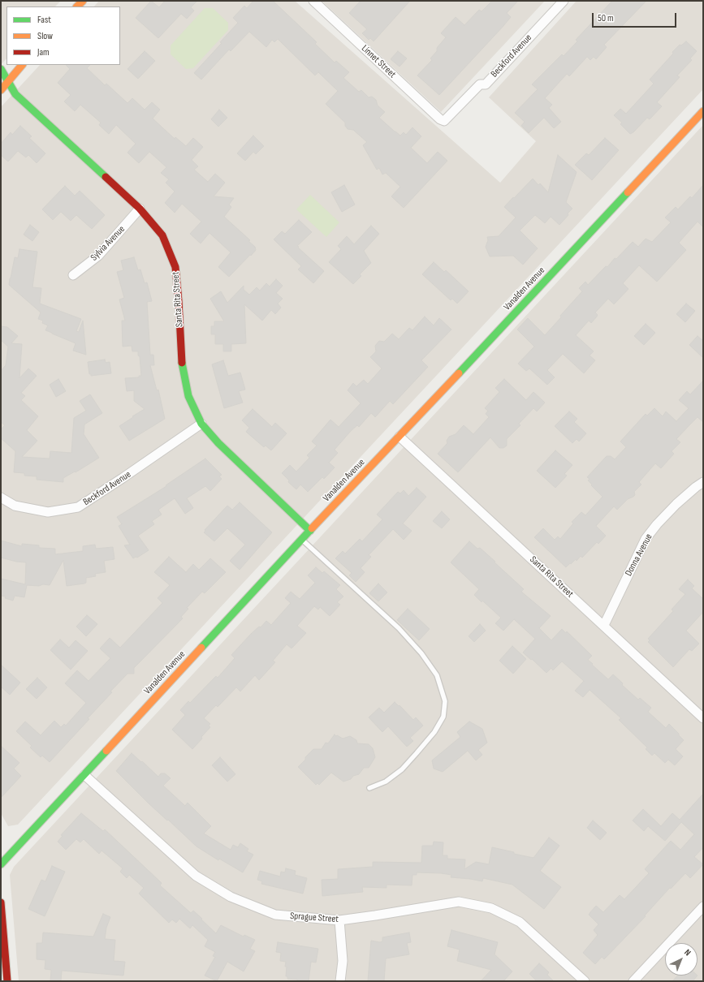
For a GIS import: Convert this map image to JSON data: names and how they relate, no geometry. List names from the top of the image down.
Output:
{
  "streets": {
    "main road": ["Vanalden Avenue", "Santa Rita Street"],
    "street": [
      "Beckford Avenue",
      "Linnet Street",
      "Sylvia Avenue",
      "Donna Avenue",
      "Sprague Street"
    ]
  },
  "crossings": [
    ["Beckford Avenue", "Linnet Street"],
    ["Beckford Avenue", "Santa Rita Street"],
    ["Sylvia Avenue", "Santa Rita Street"],
    ["Vanalden Avenue", "Santa Rita Street"],
    ["Vanalden Avenue", "Sprague Street"],
    ["Santa Rita Street", "Donna Avenue"]
  ],
  "legend": ["Fast", "Slow", "Jam"],
  "scale_bar": "50 m",
  "north": "top right"
}
